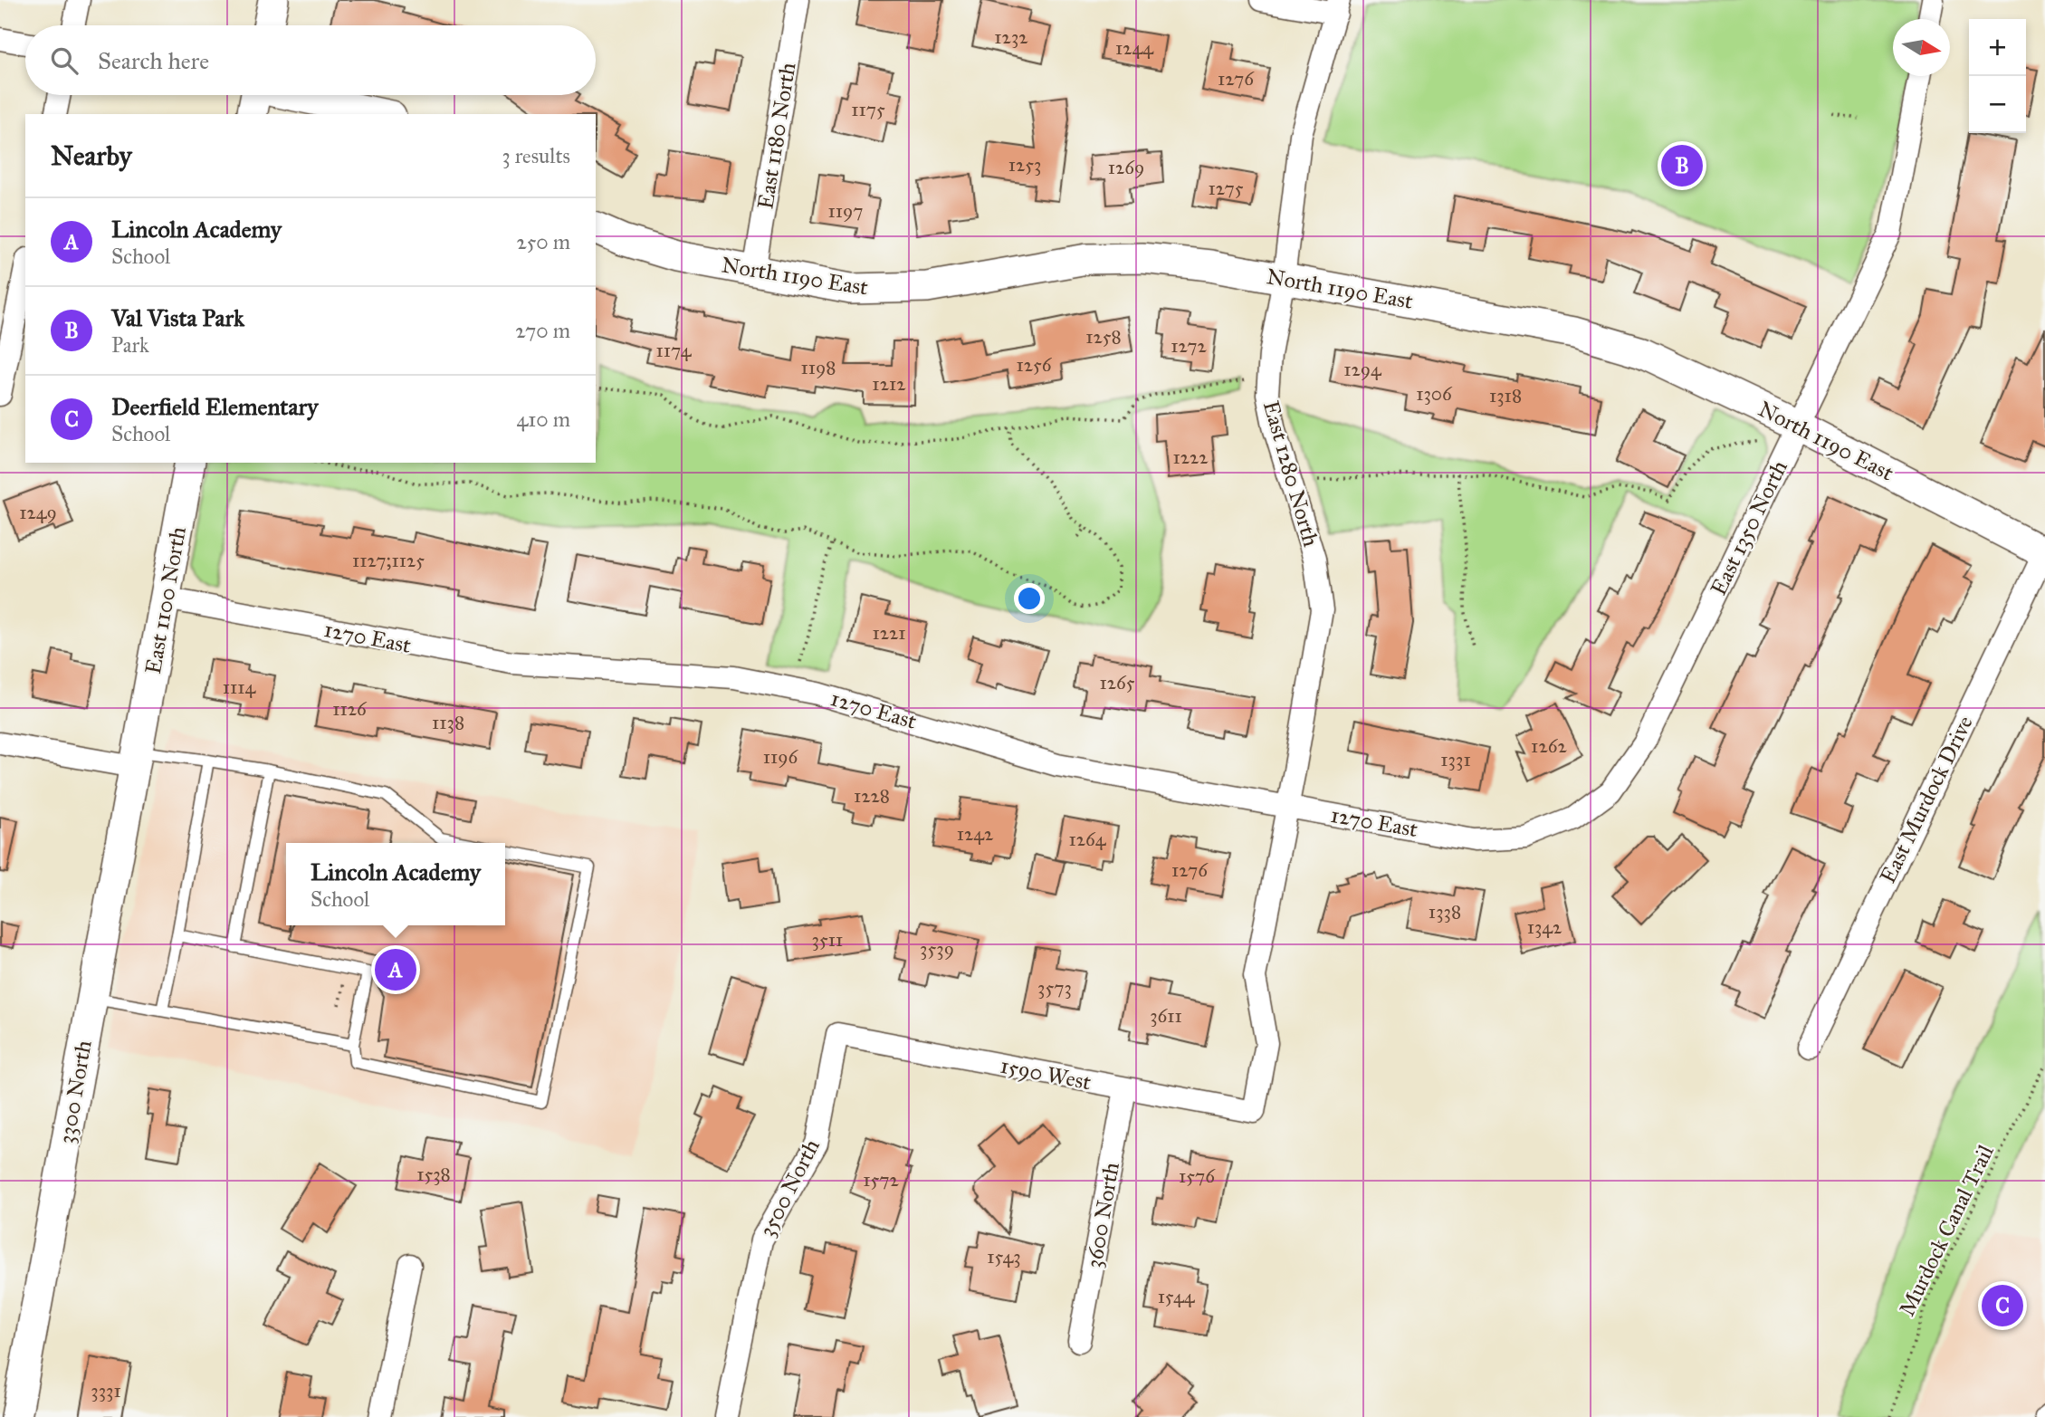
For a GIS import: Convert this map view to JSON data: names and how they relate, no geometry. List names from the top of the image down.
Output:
{
  "streets": {
    "street": [
      "East 1180 North",
      "North 1190 East",
      "East 1280 North",
      "East 1350 North",
      "East 1100 North",
      "1270 East",
      "East Murdock Drive",
      "1590 West",
      "3300 North",
      "3500 North",
      "3600 North"
    ],
    "path": ["Murdock Canal Trail"]
  },
  "crossings": [
    ["East 1180 North", "North 1190 East"],
    ["North 1190 East", "East 1280 North"],
    ["North 1190 East", "East 1350 North"],
    ["North 1190 East", "East Murdock Drive"],
    ["East 1280 North", "1270 East"],
    ["East 1280 North", "1590 West"],
    ["East 1350 North", "1270 East"],
    ["East 1100 North", "1270 East"],
    ["East 1100 North", "3300 North"],
    ["1590 West", "3500 North"],
    ["1590 West", "3600 North"]
  ],
  "house_numbers": [
    "1232",
    "1244",
    "1276",
    "1175",
    "1253",
    "1269",
    "1275",
    "1197",
    "1258",
    "1272",
    "1174",
    "1256",
    "1198",
    "1294",
    "1212",
    "1306",
    "1318",
    "1222",
    "1249",
    "1127;1125",
    "1221",
    "1265",
    "1114",
    "1126",
    "1138",
    "1262",
    "1196",
    "1331",
    "1228",
    "1242",
    "1264",
    "1276",
    "1338",
    "1342",
    "3511",
    "3539",
    "3573",
    "3611",
    "1538",
    "1576",
    "1572",
    "1543",
    "1544",
    "3331"
  ],
  "north": "right",
  "page": {
    "map_buttons": ["+", "−"],
    "search": "Search here",
    "heading": ["Nearby", "3 results"],
    "pins": ["B", "A", "C"],
    "list": [
      {
        "mark": "A",
        "name": "Lincoln Academy",
        "note": "School",
        "value": "250 m"
      },
      {
        "mark": "B",
        "name": "Val Vista Park",
        "note": "Park",
        "value": "270 m"
      },
      {
        "mark": "C",
        "name": "Deerfield Elementary",
        "note": "School",
        "value": "410 m"
      }
    ],
    "popup": ["Lincoln Academy", "School"]
  }
}
